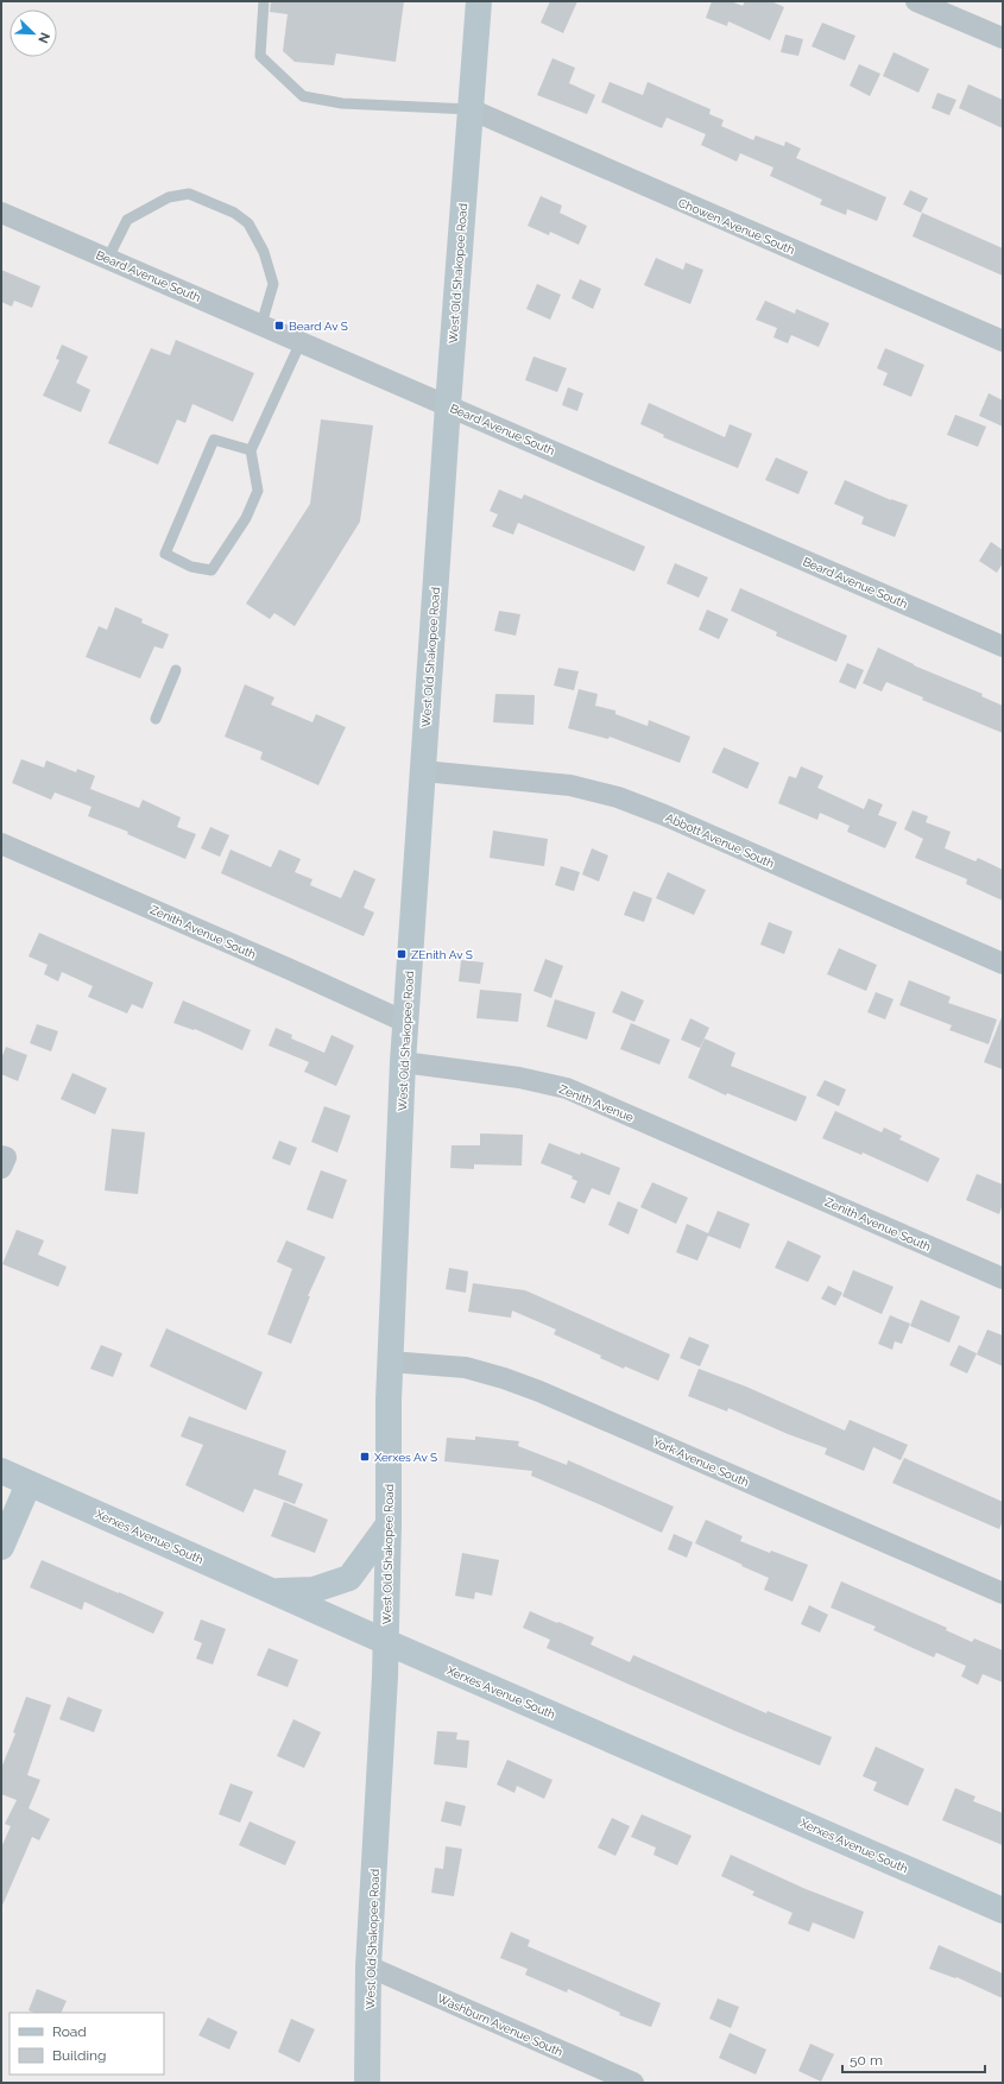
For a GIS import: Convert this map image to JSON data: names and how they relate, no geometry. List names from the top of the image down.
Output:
{
  "streets": {
    "main road": ["West Old Shakopee Road", "Xerxes Avenue South"],
    "street": [
      "Chowen Avenue South",
      "Beard Avenue South",
      "Abbott Avenue South",
      "Zenith Avenue South",
      "Zenith Avenue",
      "York Avenue South",
      "Washburn Avenue South"
    ]
  },
  "crossings": [
    ["Chowen Avenue South", "West Old Shakopee Road"],
    ["West Old Shakopee Road", "Beard Avenue South"],
    ["West Old Shakopee Road", "Abbott Avenue South"],
    ["West Old Shakopee Road", "Zenith Avenue South"],
    ["West Old Shakopee Road", "Zenith Avenue"],
    ["West Old Shakopee Road", "York Avenue South"],
    ["West Old Shakopee Road", "Xerxes Avenue South"],
    ["West Old Shakopee Road", "Washburn Avenue South"],
    ["Zenith Avenue South", "Zenith Avenue"]
  ],
  "places": {
    "transit": ["Beard Av S", "ZEnith Av S", "Xerxes Av S"]
  },
  "legend": ["Road", "Building"],
  "scale_bar": "50 m",
  "north": "bottom right"
}
